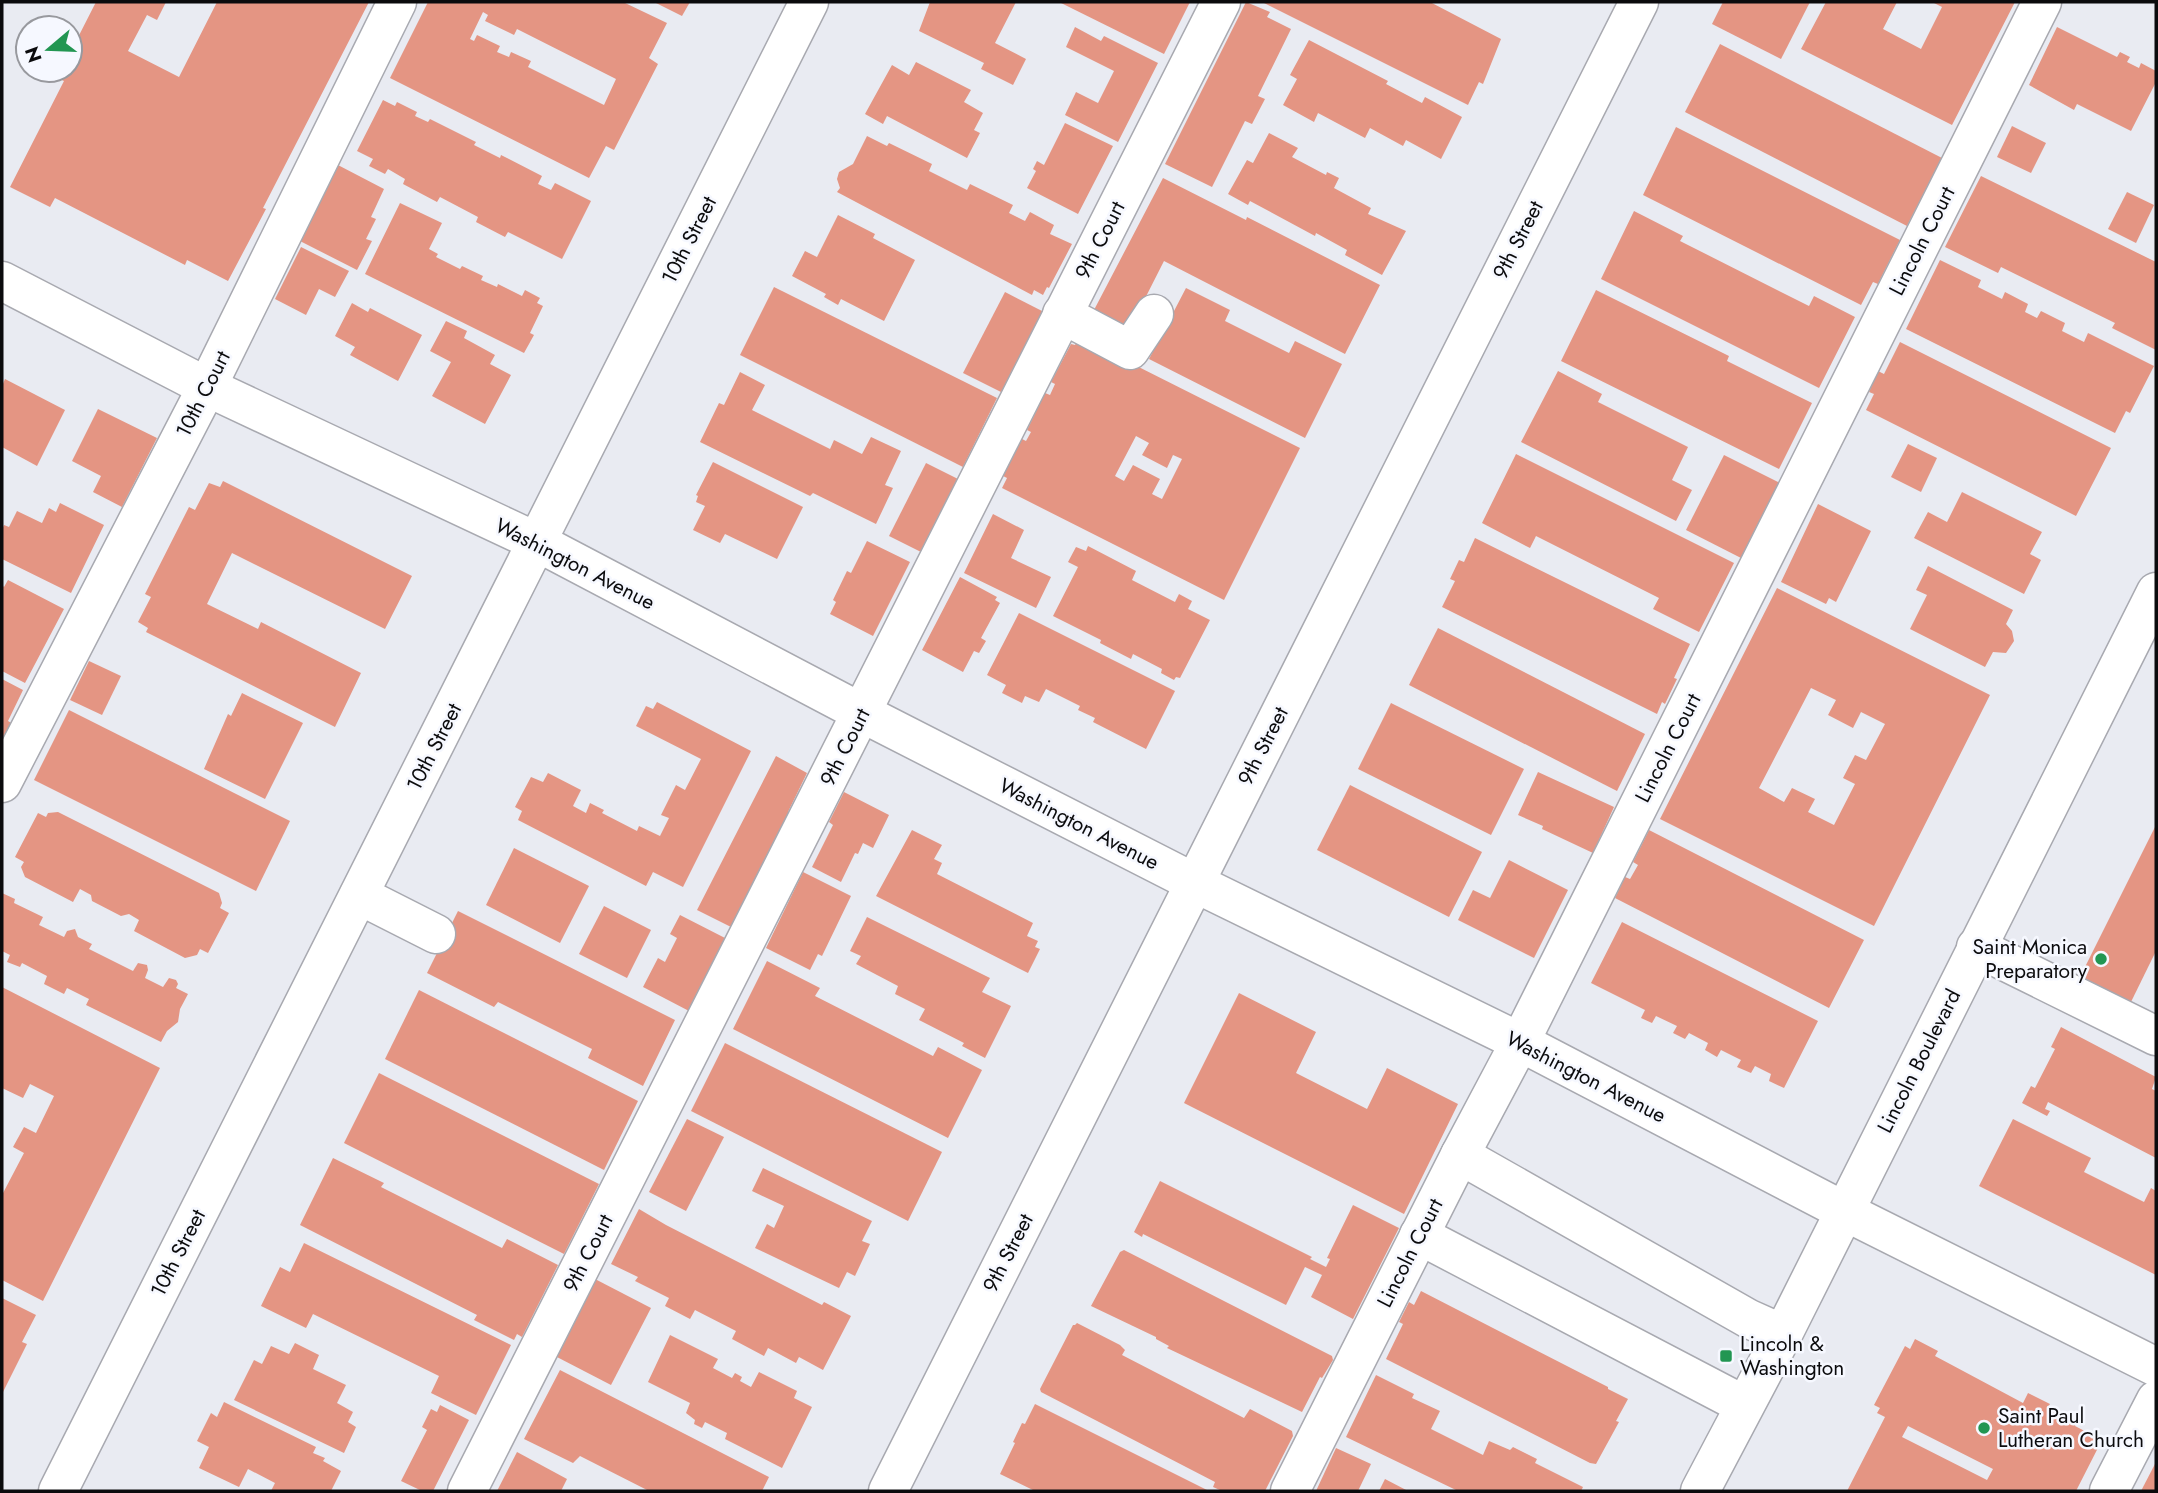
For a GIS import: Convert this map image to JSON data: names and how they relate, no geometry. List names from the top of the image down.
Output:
{
  "streets": {
    "street": [
      "10th Street",
      "9th Court",
      "9th Street",
      "Lincoln Court",
      "10th Court",
      "Washington Avenue",
      "Lincoln Boulevard"
    ]
  },
  "crossings": [
    ["10th Street", "Washington Avenue"],
    ["9th Court", "Washington Avenue"],
    ["9th Street", "Washington Avenue"],
    ["Lincoln Court", "Washington Avenue"],
    ["10th Court", "Washington Avenue"],
    ["Washington Avenue", "Lincoln Boulevard"]
  ],
  "places": {
    "other": ["Saint Monica Preparatory", "Saint Paul Lutheran Church"],
    "transit": ["Lincoln & Washington"]
  },
  "north": "left"
}
